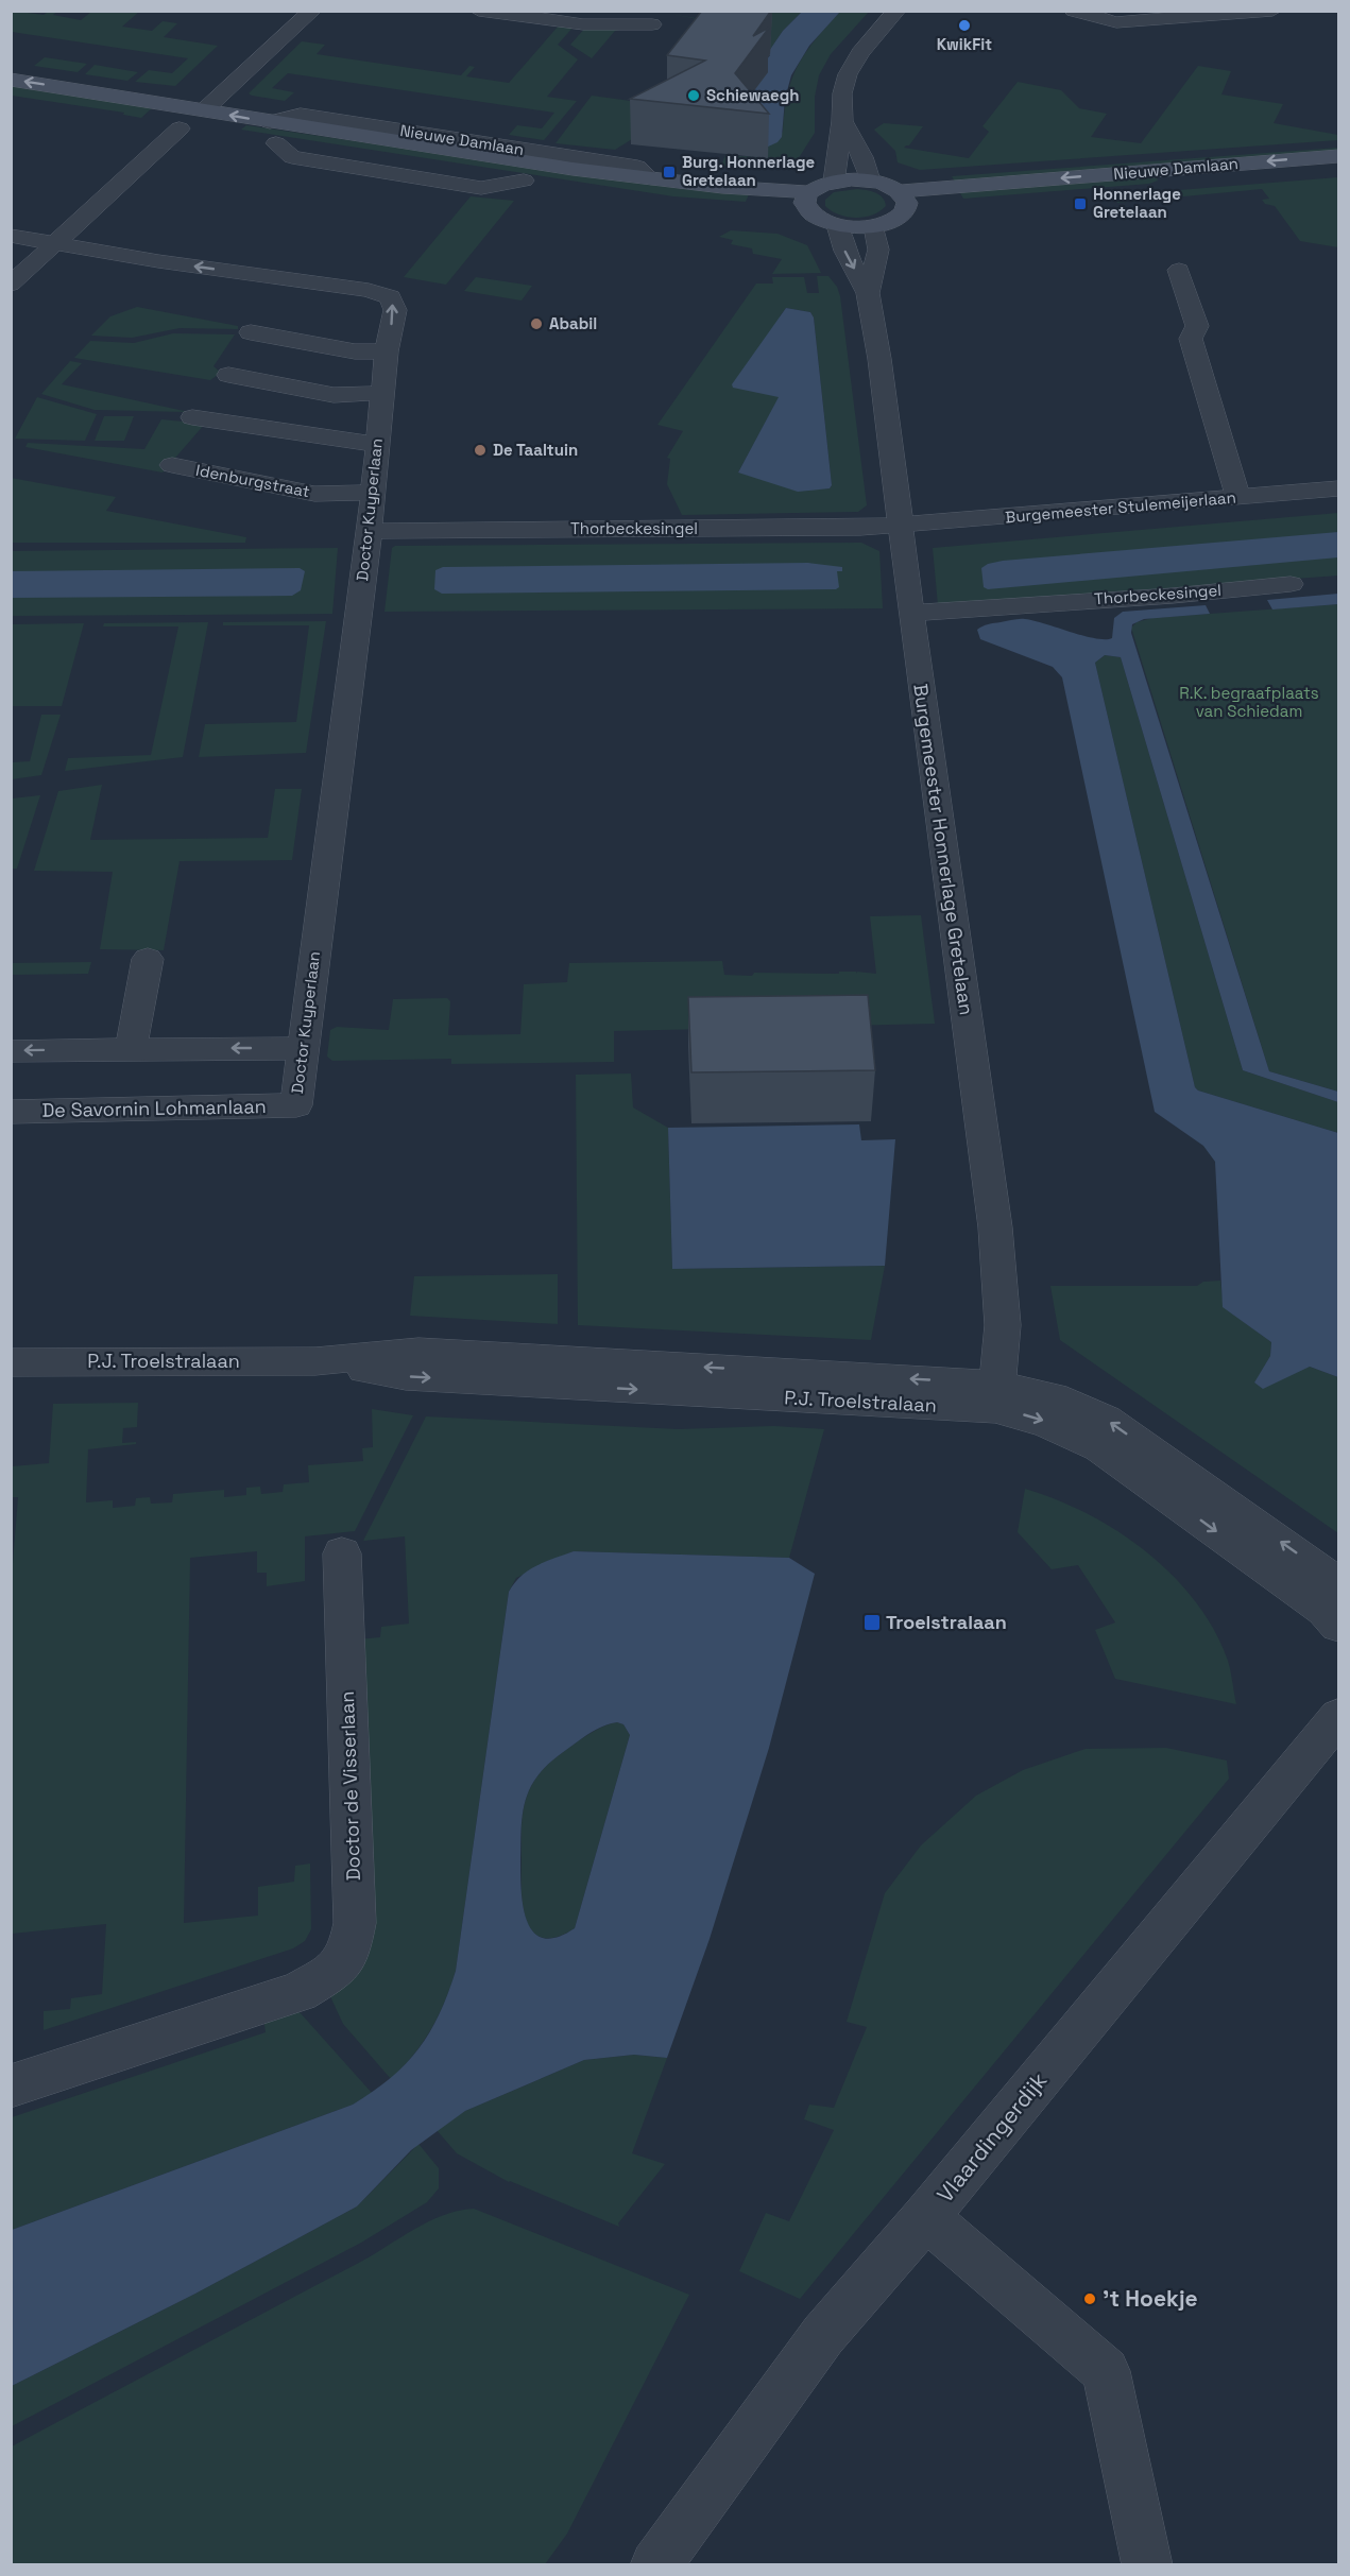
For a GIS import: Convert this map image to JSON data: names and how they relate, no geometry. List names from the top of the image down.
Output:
{
  "streets": {
    "street": [
      "Nieuwe Damlaan",
      "Idenburgstraat",
      "Burgemeester Stulemeijerlaan",
      "Doctor Kuyperlaan",
      "Thorbeckesingel",
      "Burgemeester Honnerlage Gretelaan",
      "De Savornin Lohmanlaan",
      "P.J. Troelstralaan",
      "Doctor de Visserlaan",
      "Vlaardingerdijk"
    ]
  },
  "crossings": [
    ["Idenburgstraat", "Doctor Kuyperlaan"],
    ["Burgemeester Stulemeijerlaan", "Thorbeckesingel"],
    ["Burgemeester Stulemeijerlaan", "Burgemeester Honnerlage Gretelaan"],
    ["Doctor Kuyperlaan", "Thorbeckesingel"],
    ["Doctor Kuyperlaan", "De Savornin Lohmanlaan"],
    ["Thorbeckesingel", "Burgemeester Honnerlage Gretelaan"],
    ["Burgemeester Honnerlage Gretelaan", "P.J. Troelstralaan"]
  ],
  "parks": ["R.K. begraafplaats van Schiedam"],
  "places": {
    "other": [
      "KwikFit",
      "Schiewaegh",
      "Ababil",
      "De Taaltuin",
      "'t Hoekje"
    ],
    "transit": ["Burg. Honnerlage Gretelaan", "Honnerlage Gretelaan", "Troelstralaan"]
  }
}
